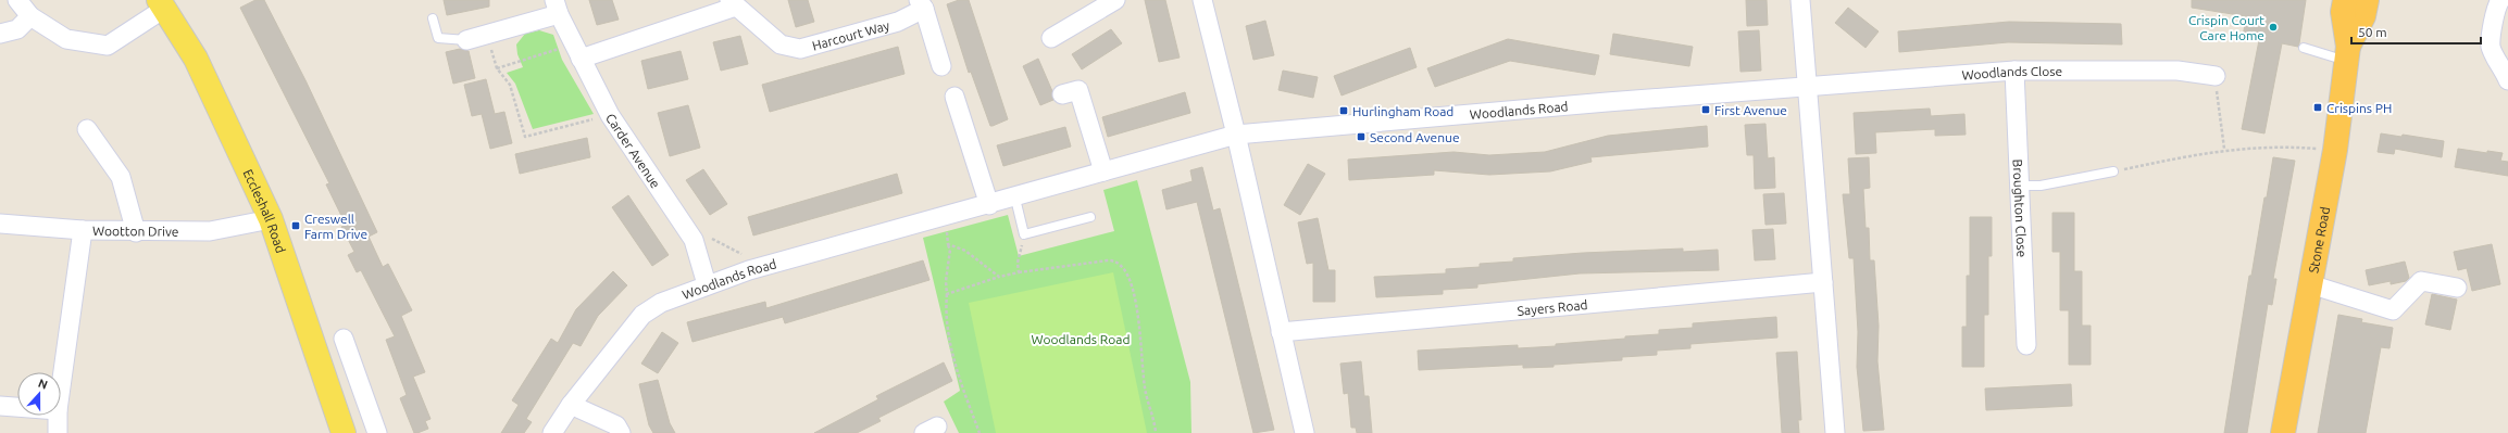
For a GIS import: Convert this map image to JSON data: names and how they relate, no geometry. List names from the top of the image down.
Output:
{
  "streets": {
    "highway": ["Stone Road"],
    "main road": ["Eccleshall Road"],
    "street": [
      "Harcourt Way",
      "Woodlands Close",
      "Woodlands Road",
      "Carder Avenue",
      "Broughton Close",
      "Wootton Drive",
      "Sayers Road"
    ]
  },
  "crossings": [
    ["Harcourt Way", "Carder Avenue"],
    ["Woodlands Close", "Woodlands Road"],
    ["Woodlands Close", "Broughton Close"],
    ["Woodlands Road", "Carder Avenue"],
    ["Eccleshall Road", "Wootton Drive"]
  ],
  "parks": ["Woodlands Road"],
  "places": {
    "other": ["Crispin Court Care Home"],
    "transit": [
      "Crispins PH",
      "First Avenue",
      "Hurlingham Road",
      "Second Avenue",
      "Creswell Farm Drive"
    ]
  },
  "scale_bar": "50 m",
  "north": "top"
}
